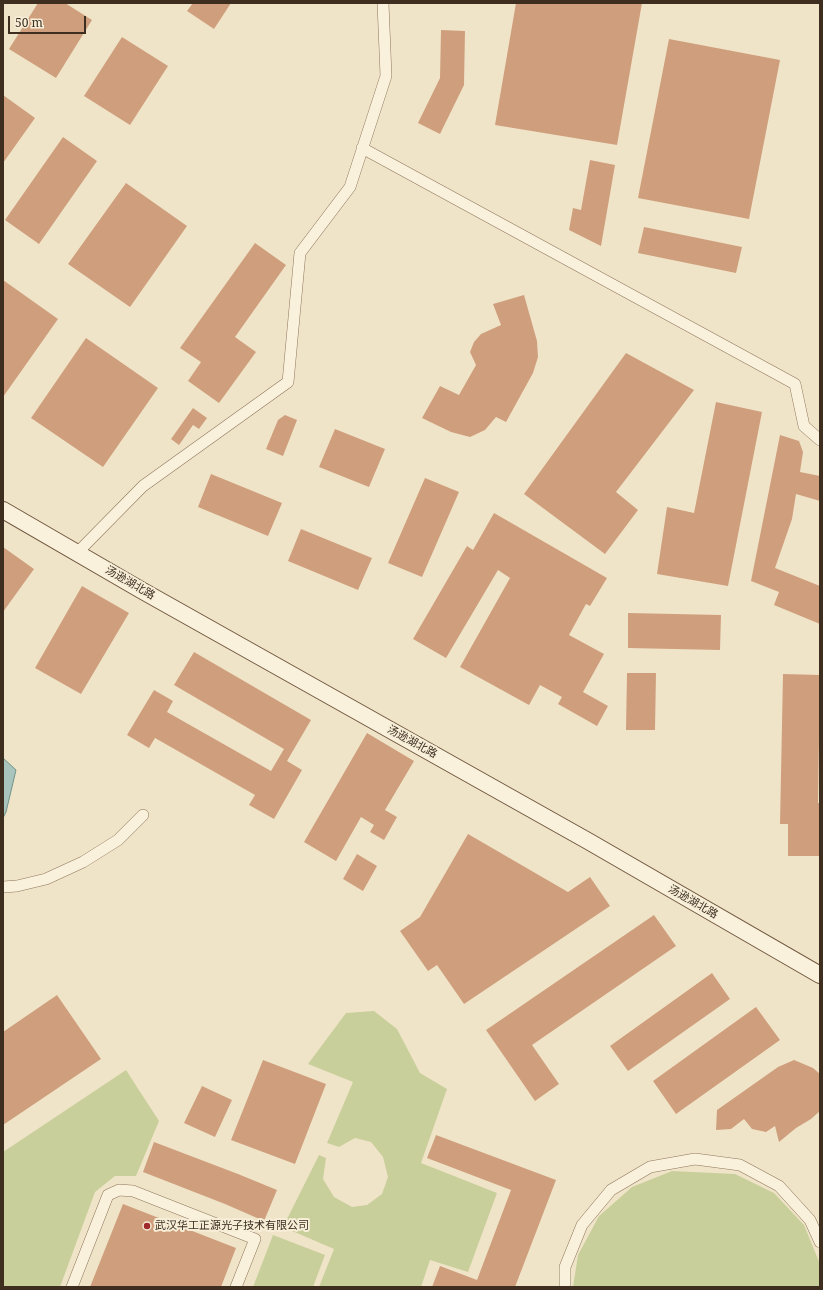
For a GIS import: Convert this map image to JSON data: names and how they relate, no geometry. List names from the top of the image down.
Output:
{
  "streets": {
    "main road": ["汤逊湖北路"]
  },
  "places": ["武汉华工正源光子技术有限公司"],
  "scale_bar": "50 m"
}
